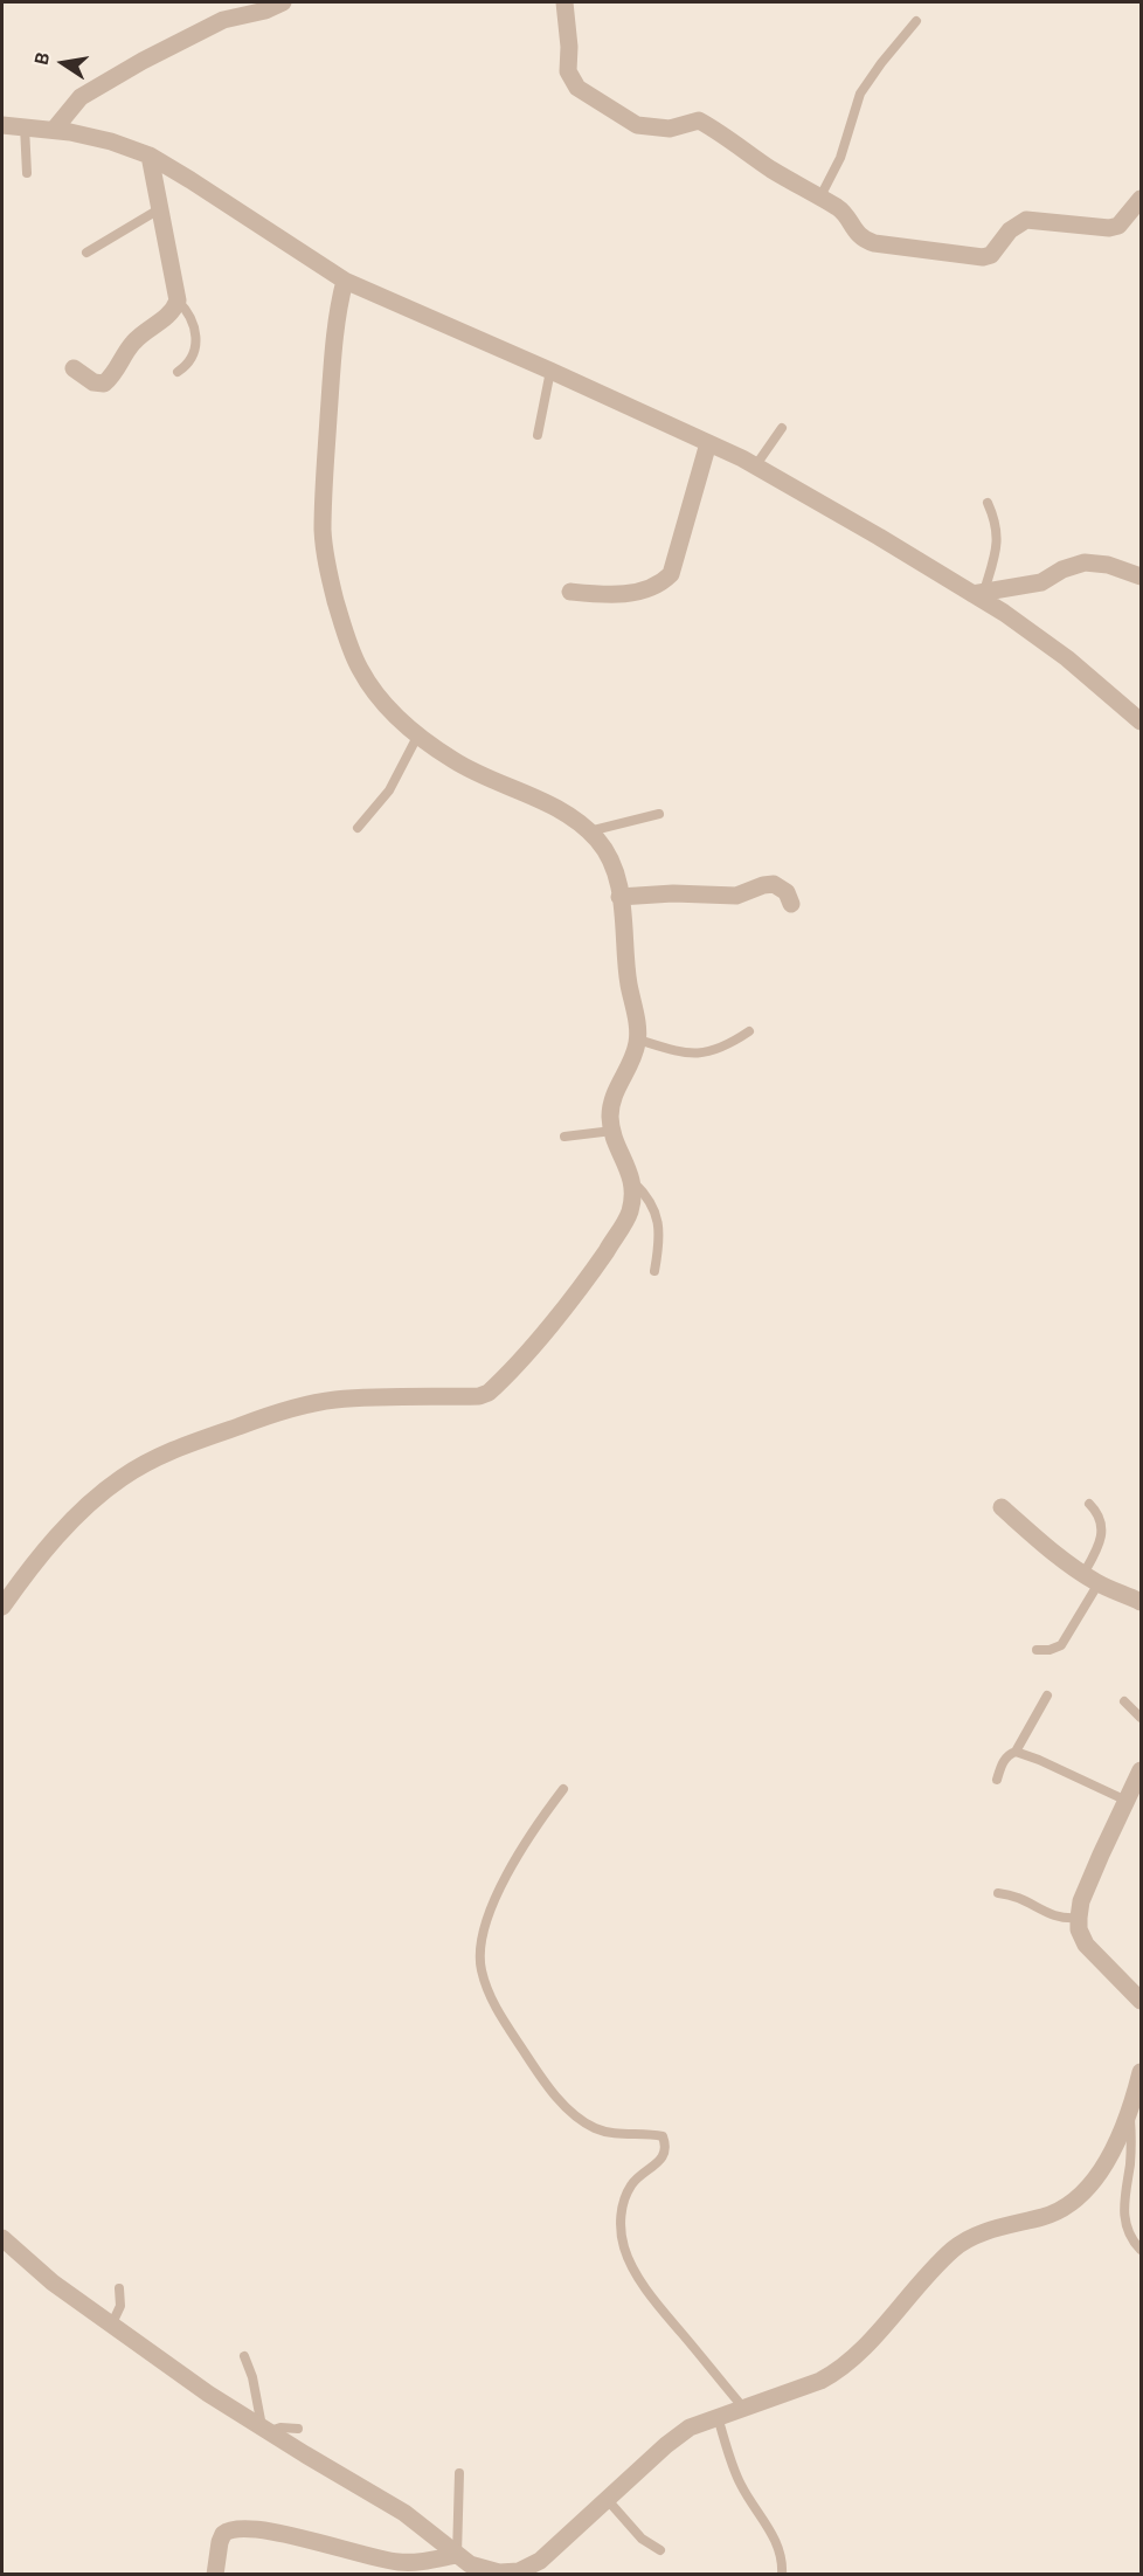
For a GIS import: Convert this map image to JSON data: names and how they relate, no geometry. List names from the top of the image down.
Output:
{
  "north": "left"
}
